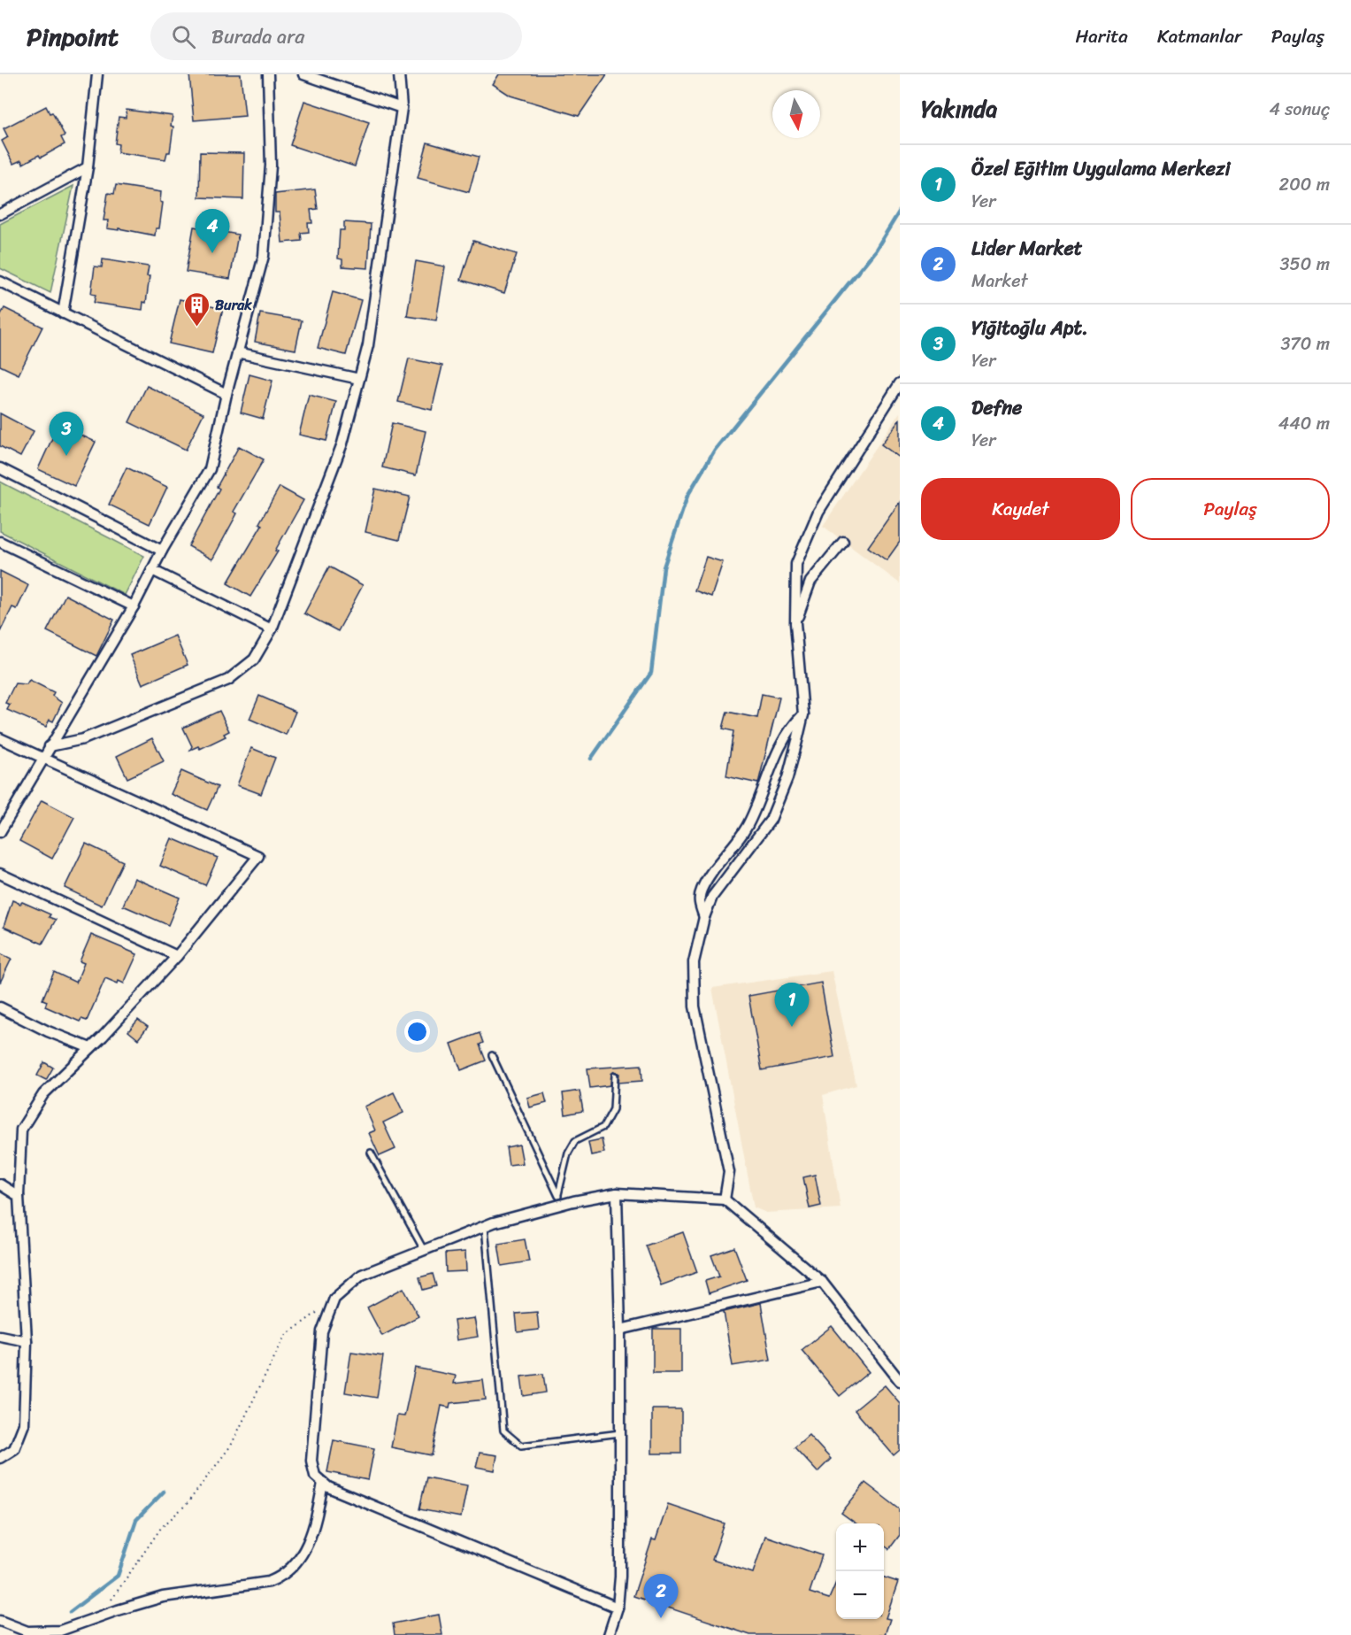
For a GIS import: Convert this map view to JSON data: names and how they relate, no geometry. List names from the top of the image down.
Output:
{
  "places": {
    "building": ["Burak"]
  },
  "north": "bottom",
  "page": {
    "header": "Pinpoint",
    "search": "Burada ara",
    "nav": ["Harita", "Katmanlar", "Paylaş"],
    "heading": ["Yakında", "4 sonuç"],
    "list": [
      {
        "mark": "1",
        "name": "Özel Eğitim Uygulama Merkezi",
        "note": "Yer",
        "value": "200 m"
      },
      {
        "mark": "2",
        "name": "Lider Market",
        "note": "Market",
        "value": "350 m"
      },
      {
        "mark": "3",
        "name": "Yiğitoğlu Apt.",
        "note": "Yer",
        "value": "370 m"
      },
      {
        "mark": "4",
        "name": "Defne",
        "note": "Yer",
        "value": "440 m"
      }
    ],
    "pins": [
      "4",
      "3",
      "1",
      "2"
    ],
    "buttons": ["Kaydet", "Paylaş"],
    "map_buttons": ["+", "−"]
  }
}
